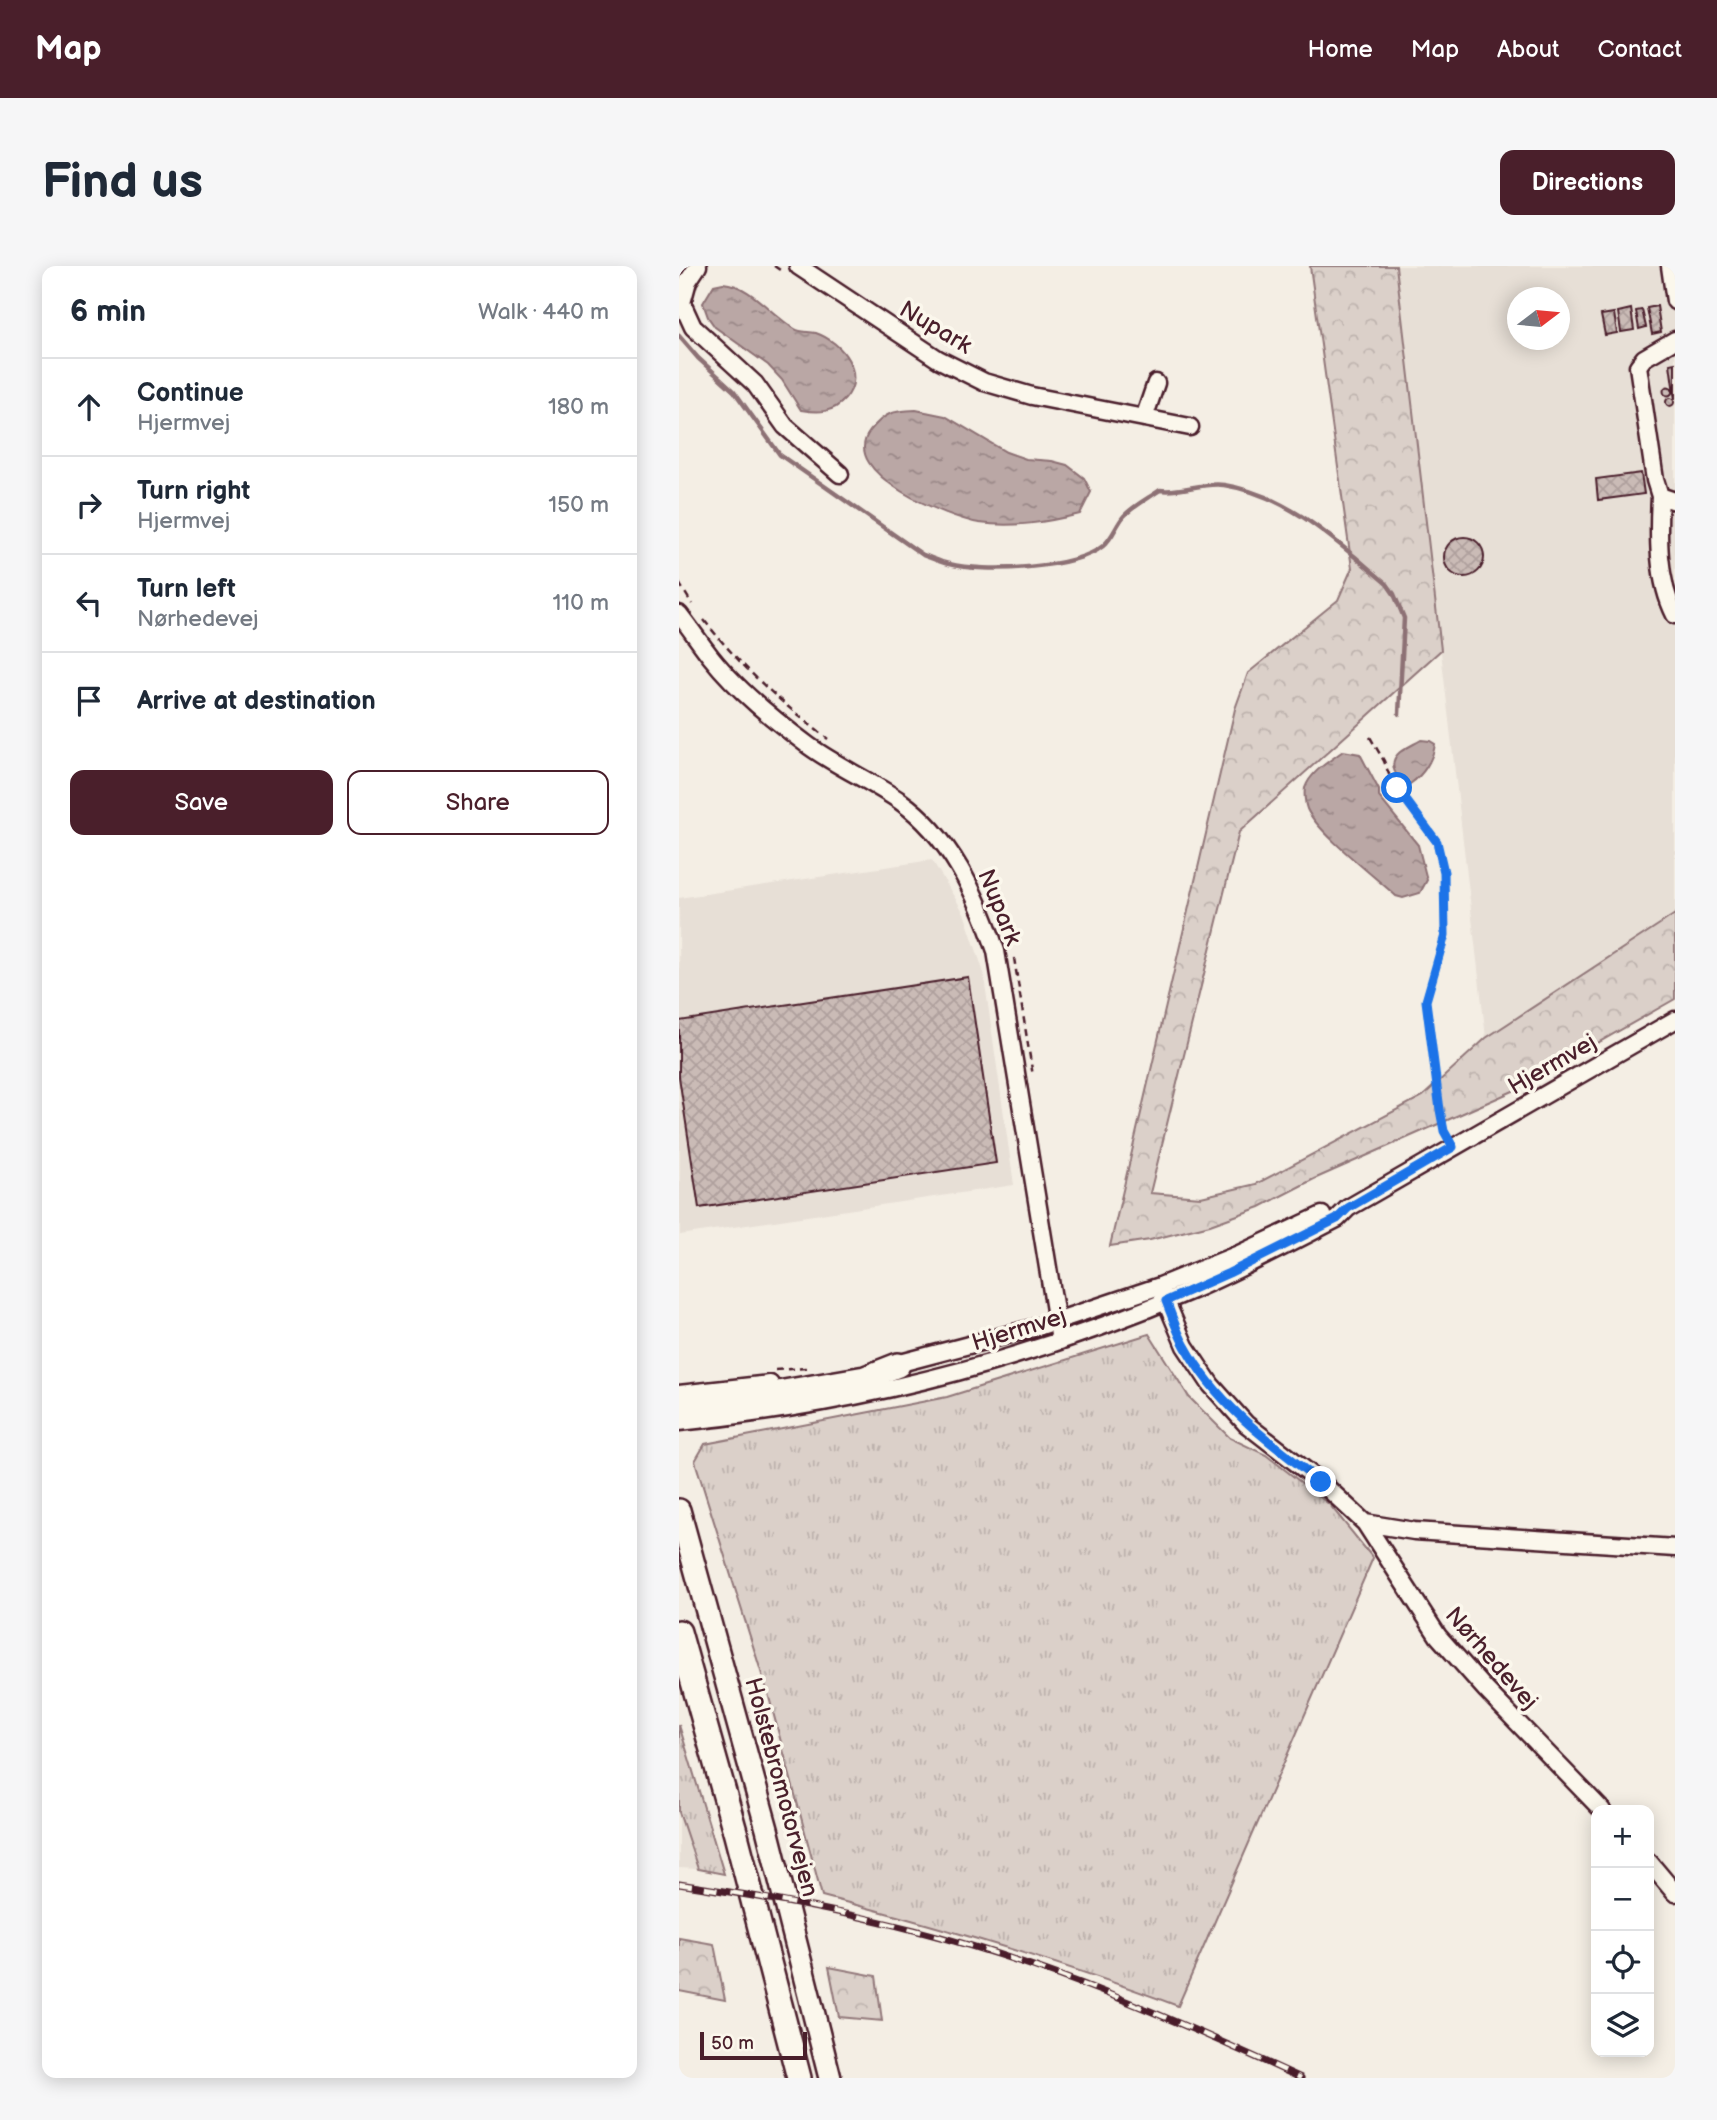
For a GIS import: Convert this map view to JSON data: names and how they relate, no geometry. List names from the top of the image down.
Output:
{
  "streets": {
    "main road": ["Holstebromotorvejen"],
    "street": ["Nupark", "Hjermvej", "Nørhedevej"]
  },
  "crossings": [
    ["Nupark", "Hjermvej"],
    ["Hjermvej", "Nørhedevej"]
  ],
  "scale_bar": "50 m",
  "north": "right",
  "page": {
    "header": "Map",
    "nav": [
      "Home",
      "Map",
      "About",
      "Contact"
    ],
    "buttons": [
      "Directions",
      ["Save", "Share"]
    ],
    "title": "Find us",
    "heading": ["6 min", "Walk · 440 m"],
    "list": [
      ["Continue", "Hjermvej", "180 m"],
      ["Turn right", "Hjermvej", "150 m"],
      ["Turn left", "Nørhedevej", "110 m"],
      "Arrive at destination"
    ],
    "map_buttons": ["+", "−"],
    "scale": "50 m"
  }
}
